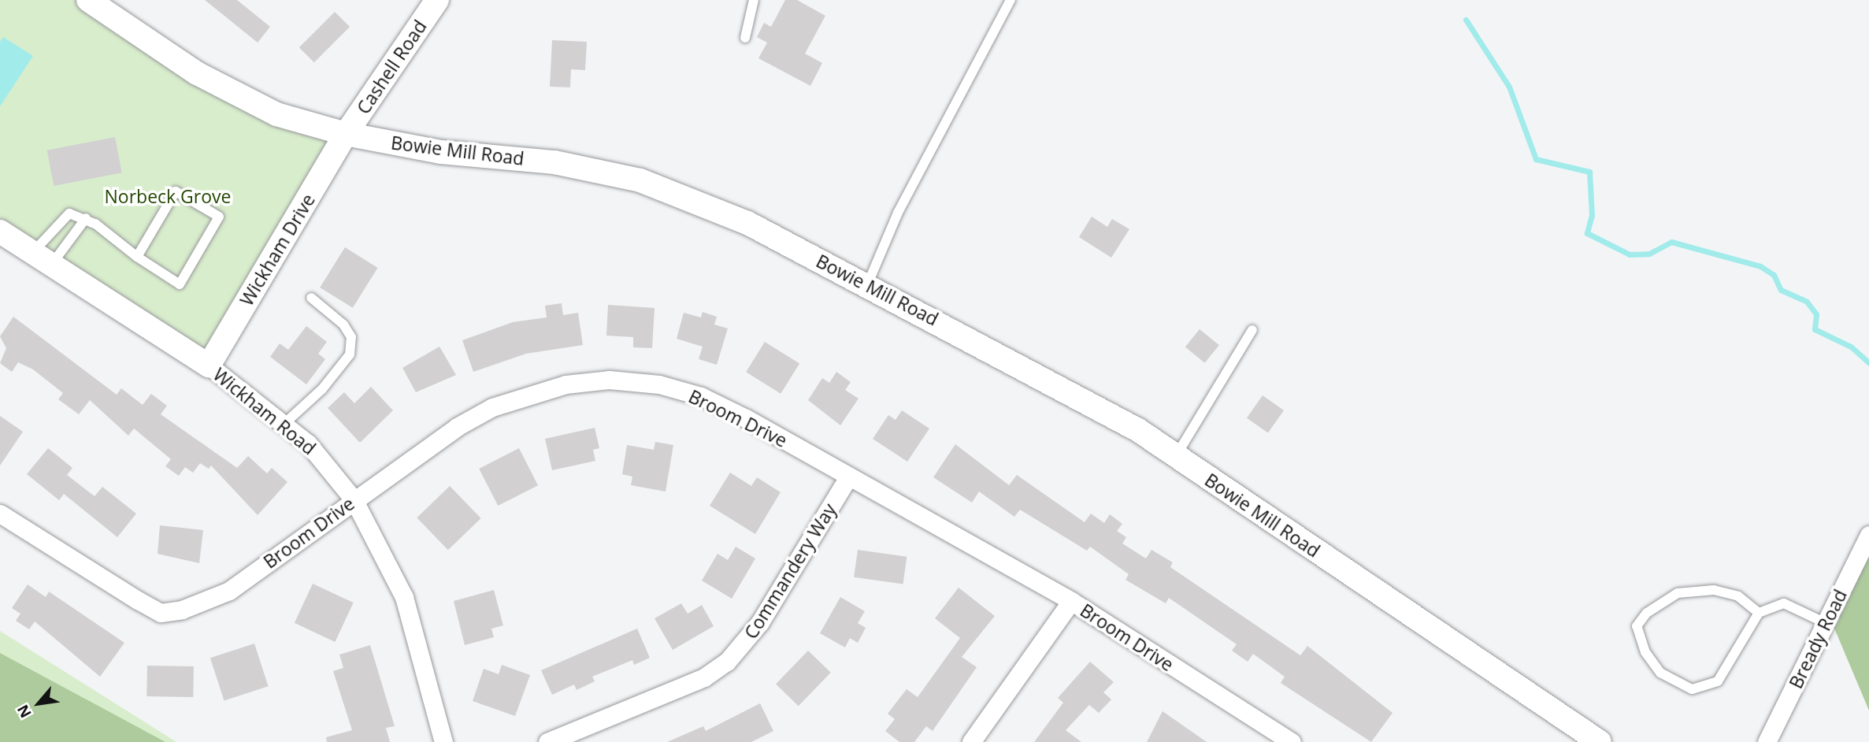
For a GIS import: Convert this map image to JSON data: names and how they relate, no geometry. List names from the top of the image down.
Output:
{
  "streets": {
    "street": [
      "Cashell Road",
      "Bowie Mill Road",
      "Wickham Drive",
      "Wickham Road",
      "Broom Drive",
      "Commandery Way",
      "Bready Road"
    ]
  },
  "crossings": [
    ["Cashell Road", "Bowie Mill Road"],
    ["Cashell Road", "Wickham Drive"],
    ["Bowie Mill Road", "Wickham Drive"],
    ["Wickham Drive", "Wickham Road"],
    ["Wickham Road", "Broom Drive"],
    ["Broom Drive", "Commandery Way"]
  ],
  "parks": ["Norbeck Grove"],
  "north": "bottom left"
}
